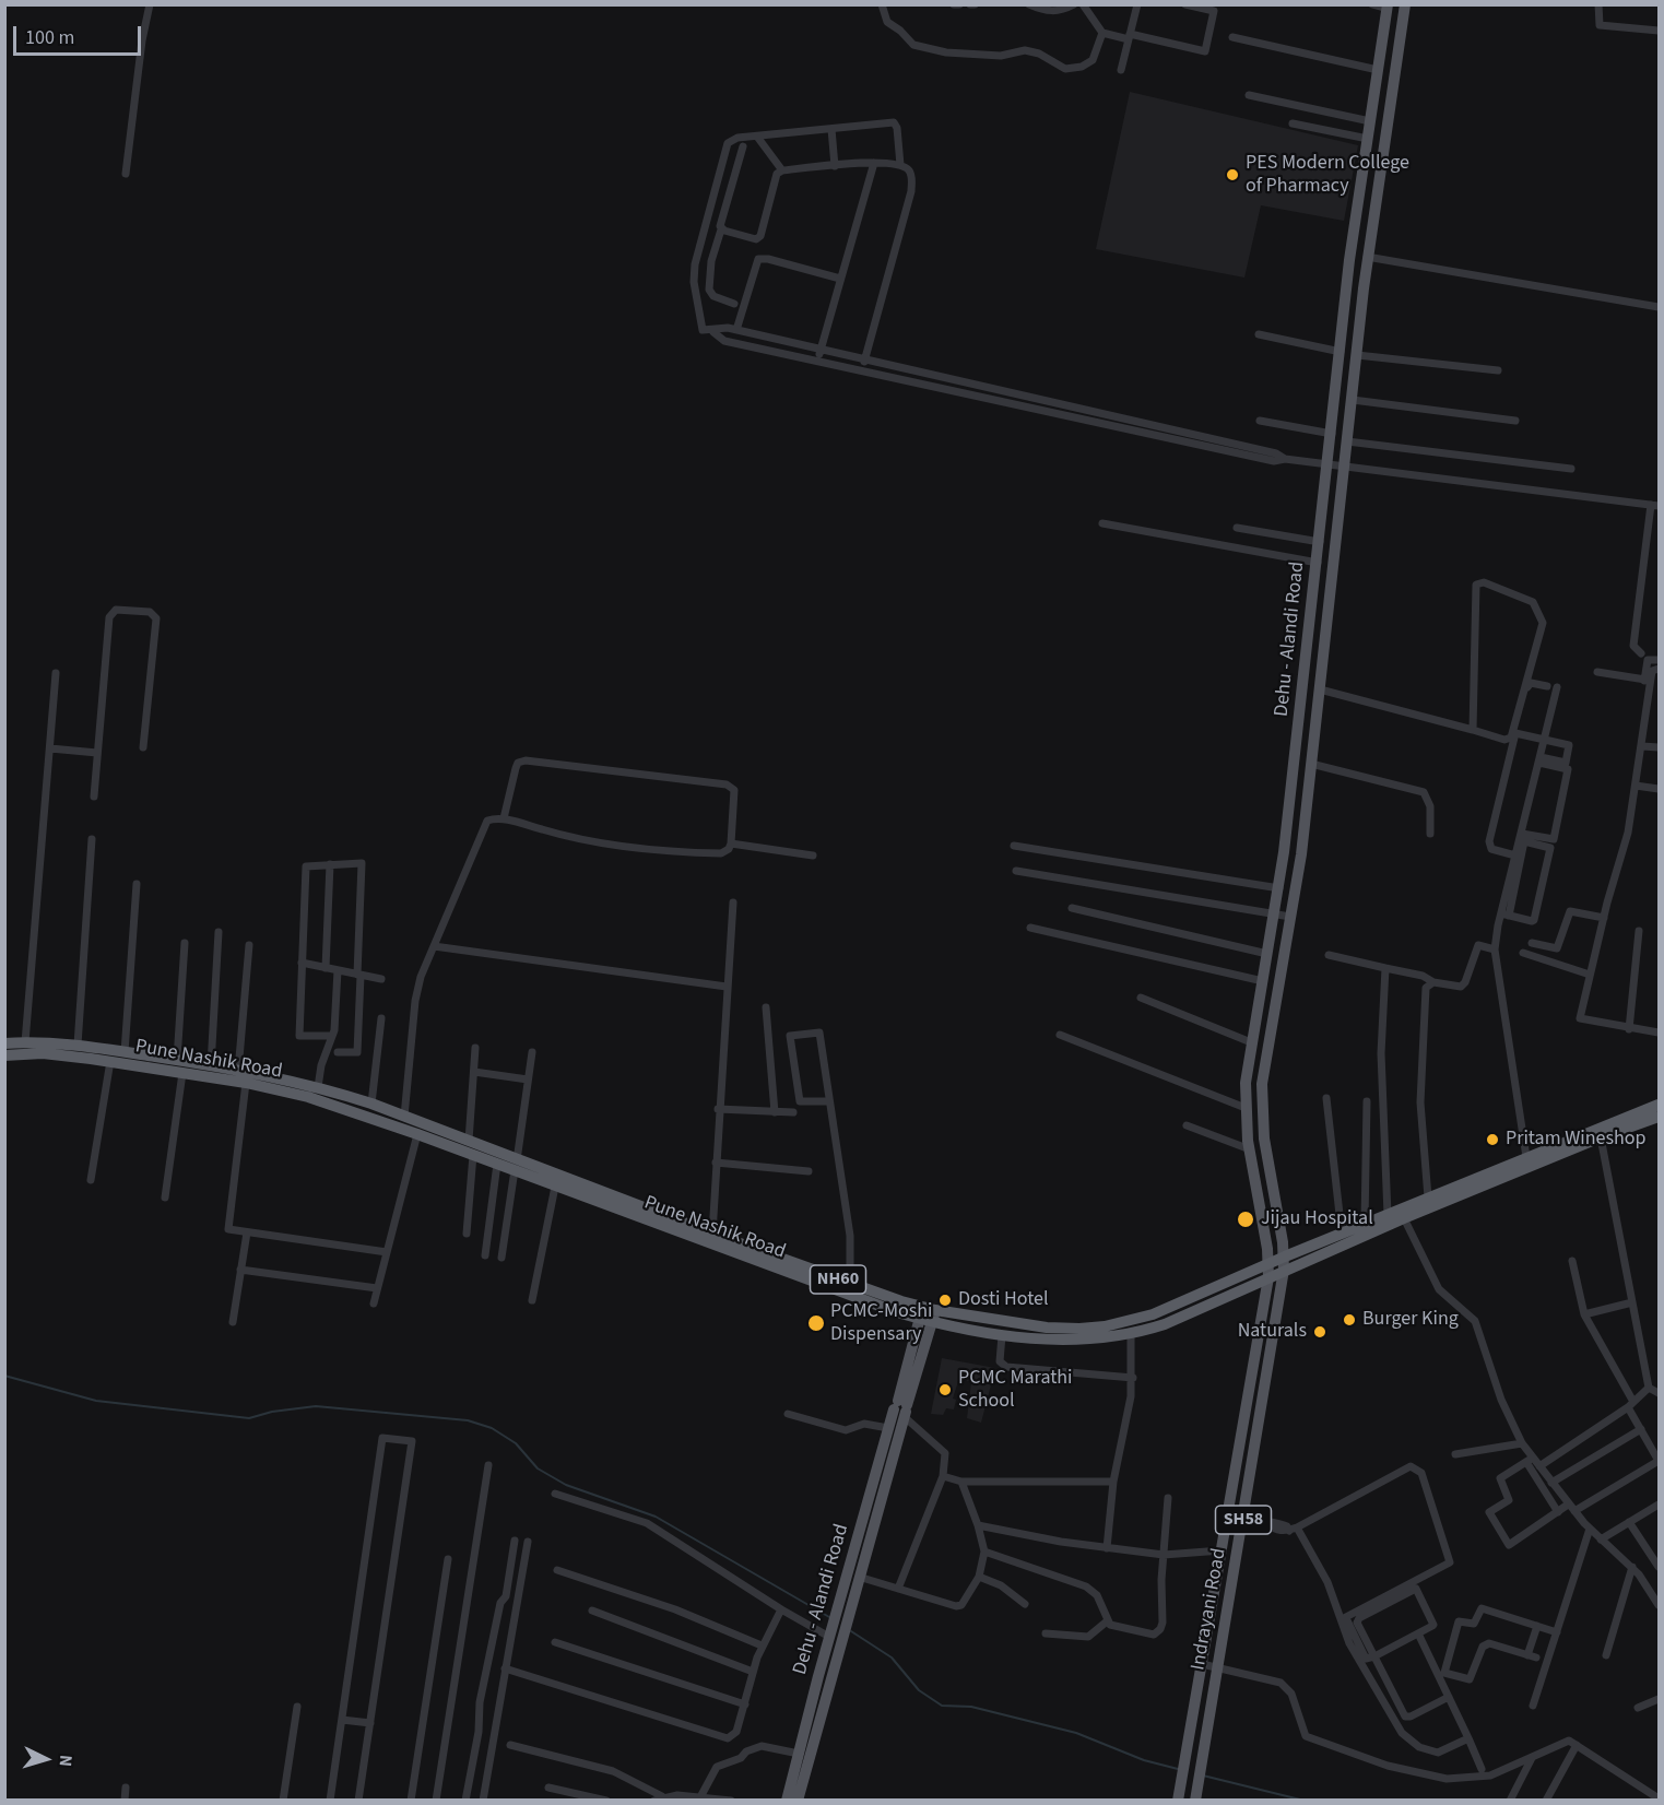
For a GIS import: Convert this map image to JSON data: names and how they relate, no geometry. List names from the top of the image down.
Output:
{
  "streets": {
    "highway": ["Pune Nashik Road", "NH60"],
    "main road": ["Dehu - Alandi Road", "SH58", "Indrayani Road"]
  },
  "crossings": [
    ["Dehu - Alandi Road", "Pune Nashik Road"],
    ["Dehu - Alandi Road", "Indrayani Road"],
    ["Pune Nashik Road", "Indrayani Road"]
  ],
  "places": [
    "PES Modern College of Pharmacy",
    "Pritam Wineshop",
    "Jijau Hospital",
    "Dosti Hotel",
    "Burger King",
    "PCMC-Moshi Dispensary",
    "Naturals",
    "PCMC Marathi School"
  ],
  "scale_bar": "100 m",
  "north": "right"
}
